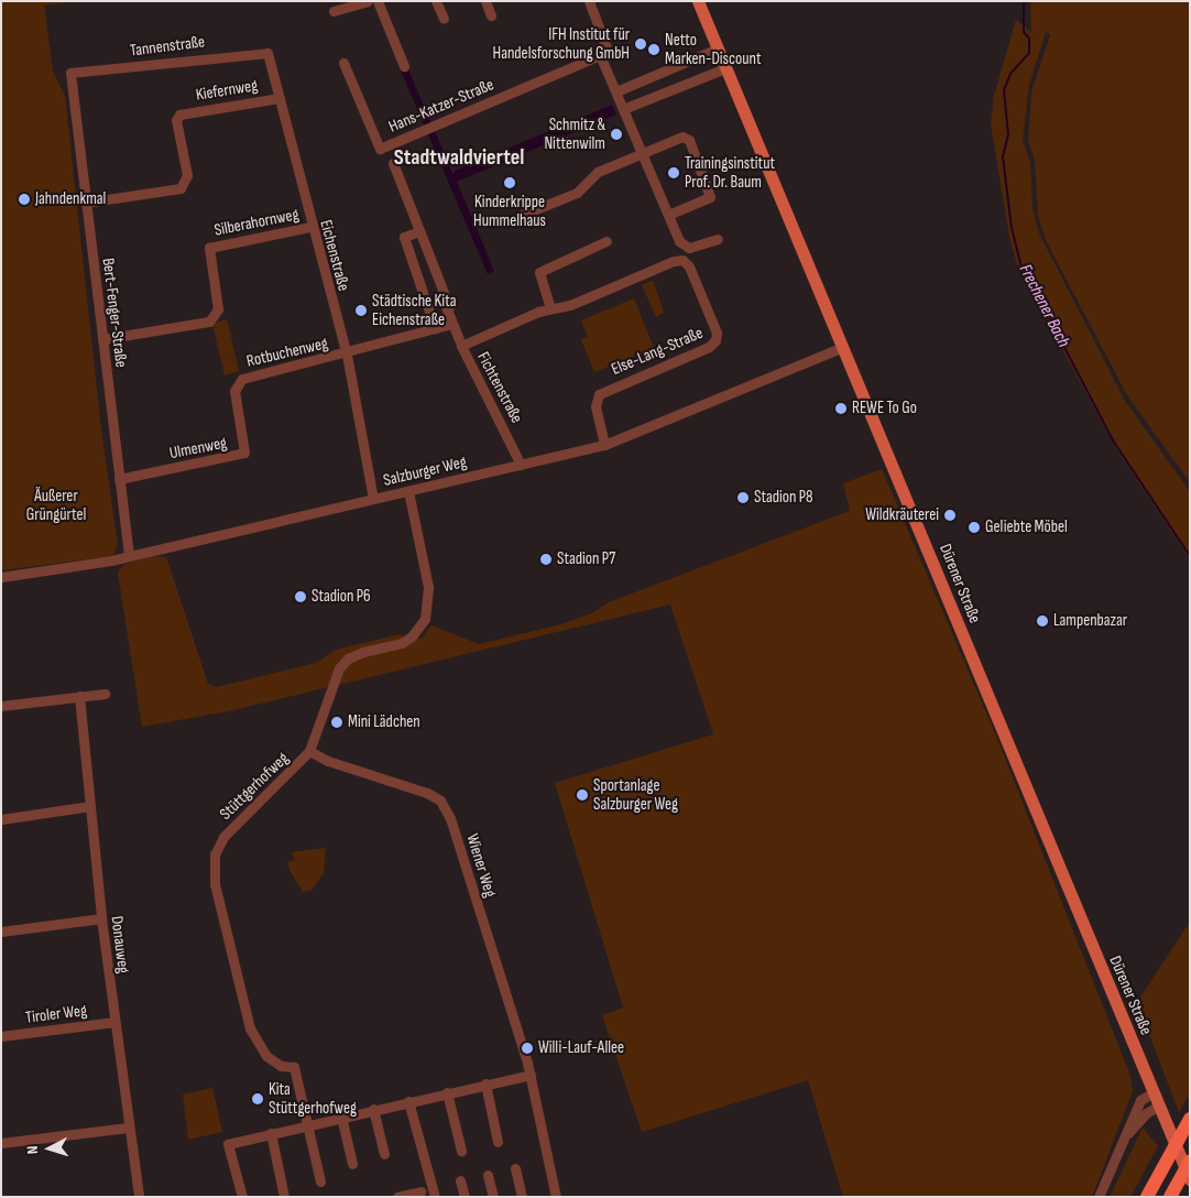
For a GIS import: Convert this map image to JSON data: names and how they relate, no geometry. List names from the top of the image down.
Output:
{
  "streets": {
    "main road": ["Dürener Straße"],
    "street": [
      "Tannenstraße",
      "Kiefernweg",
      "Hans-Katzer-Straße",
      "Silberahornweg",
      "Eichenstraße",
      "Bert-Fenger-Straße",
      "Else-Lang-Straße",
      "Rotbuchenweg",
      "Fichtenstraße",
      "Ulmenweg",
      "Salzburger Weg",
      "Stüttgerhofweg",
      "Wiener Weg",
      "Donauweg",
      "Tiroler Weg"
    ]
  },
  "crossings": [
    ["Tannenstraße", "Eichenstraße"],
    ["Tannenstraße", "Bert-Fenger-Straße"],
    ["Kiefernweg", "Eichenstraße"],
    ["Kiefernweg", "Bert-Fenger-Straße"],
    ["Silberahornweg", "Eichenstraße"],
    ["Silberahornweg", "Bert-Fenger-Straße"],
    ["Eichenstraße", "Rotbuchenweg"],
    ["Eichenstraße", "Salzburger Weg"],
    ["Bert-Fenger-Straße", "Ulmenweg"],
    ["Bert-Fenger-Straße", "Salzburger Weg"],
    ["Else-Lang-Straße", "Fichtenstraße"],
    ["Else-Lang-Straße", "Salzburger Weg"],
    ["Rotbuchenweg", "Fichtenstraße"],
    ["Rotbuchenweg", "Ulmenweg"],
    ["Fichtenstraße", "Salzburger Weg"],
    ["Salzburger Weg", "Dürener Straße"],
    ["Salzburger Weg", "Stüttgerhofweg"],
    ["Stüttgerhofweg", "Wiener Weg"],
    ["Donauweg", "Tiroler Weg"]
  ],
  "districts": ["Stadtwaldviertel"],
  "water": ["Frechener Bach"],
  "parks": ["Äußerer Grüngürtel"],
  "places": [
    "IFH Institut für Handelsforschung GmbH",
    "Netto Marken-Discount",
    "Schmitz & Nittenwilm",
    "Trainingsinstitut Prof. Dr. Baum",
    "Kinderkrippe Hummelhaus",
    "Jahndenkmal",
    "Städtische Kita Eichenstraße",
    "REWE To Go",
    "Stadion P8",
    "Wildkräuterei",
    "Geliebte Möbel",
    "Stadion P7",
    "Stadion P6",
    "Lampenbazar",
    "Mini Lädchen",
    "Sportanlage Salzburger Weg",
    "Willi-Lauf-Allee",
    "Kita Stüttgerhofweg"
  ],
  "north": "left"
}
